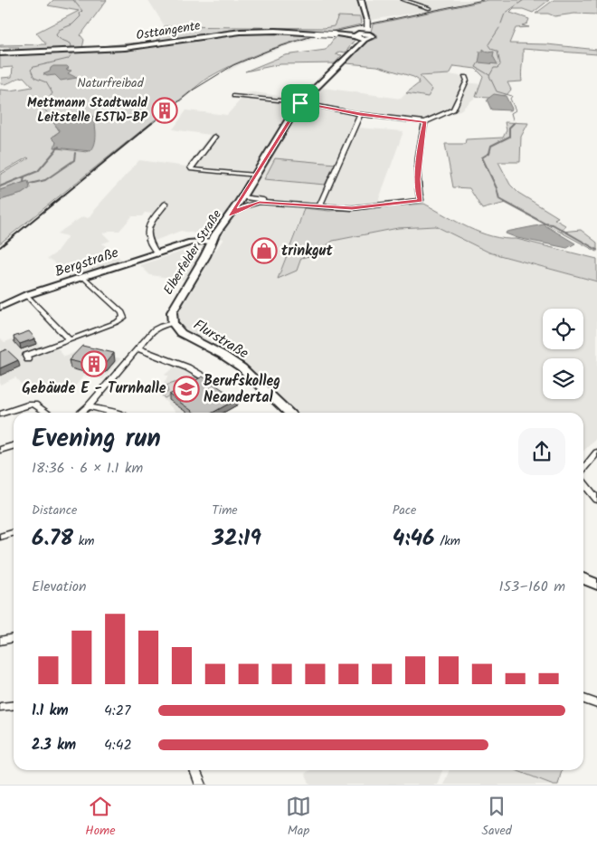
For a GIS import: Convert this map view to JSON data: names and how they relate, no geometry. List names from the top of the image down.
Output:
{
  "streets": {
    "main road": ["Osttangente", "Elberfelder Straße", "Flurstraße"],
    "street": ["Bergstraße"]
  },
  "crossings": [
    ["Osttangente", "Elberfelder Straße"],
    ["Elberfelder Straße", "Bergstraße"],
    ["Elberfelder Straße", "Flurstraße"]
  ],
  "parks": ["Naturfreibad"],
  "places": {
    "building": ["Mettmann Stadtwald Leitstelle ESTW-BP", "Gebäude E - Turnhalle"],
    "shop": ["trinkgut"],
    "school or university": ["Berufskolleg Neandertal"]
  },
  "page": {
    "heading": ["Evening run", "18:36 · 6 × 1.1 km"],
    "stats": [
      ["Distance", "6.78 km"],
      ["Time", "32:19"],
      ["Pace", "4:46 /km"]
    ],
    "chart": ["Elevation", "153–160 m"],
    "list": [
      {
        "name": "1.1 km",
        "note": "4:27"
      },
      {
        "name": "2.3 km",
        "note": "4:42"
      }
    ],
    "tabs": ["Home", "Map", "Saved"]
  }
}
